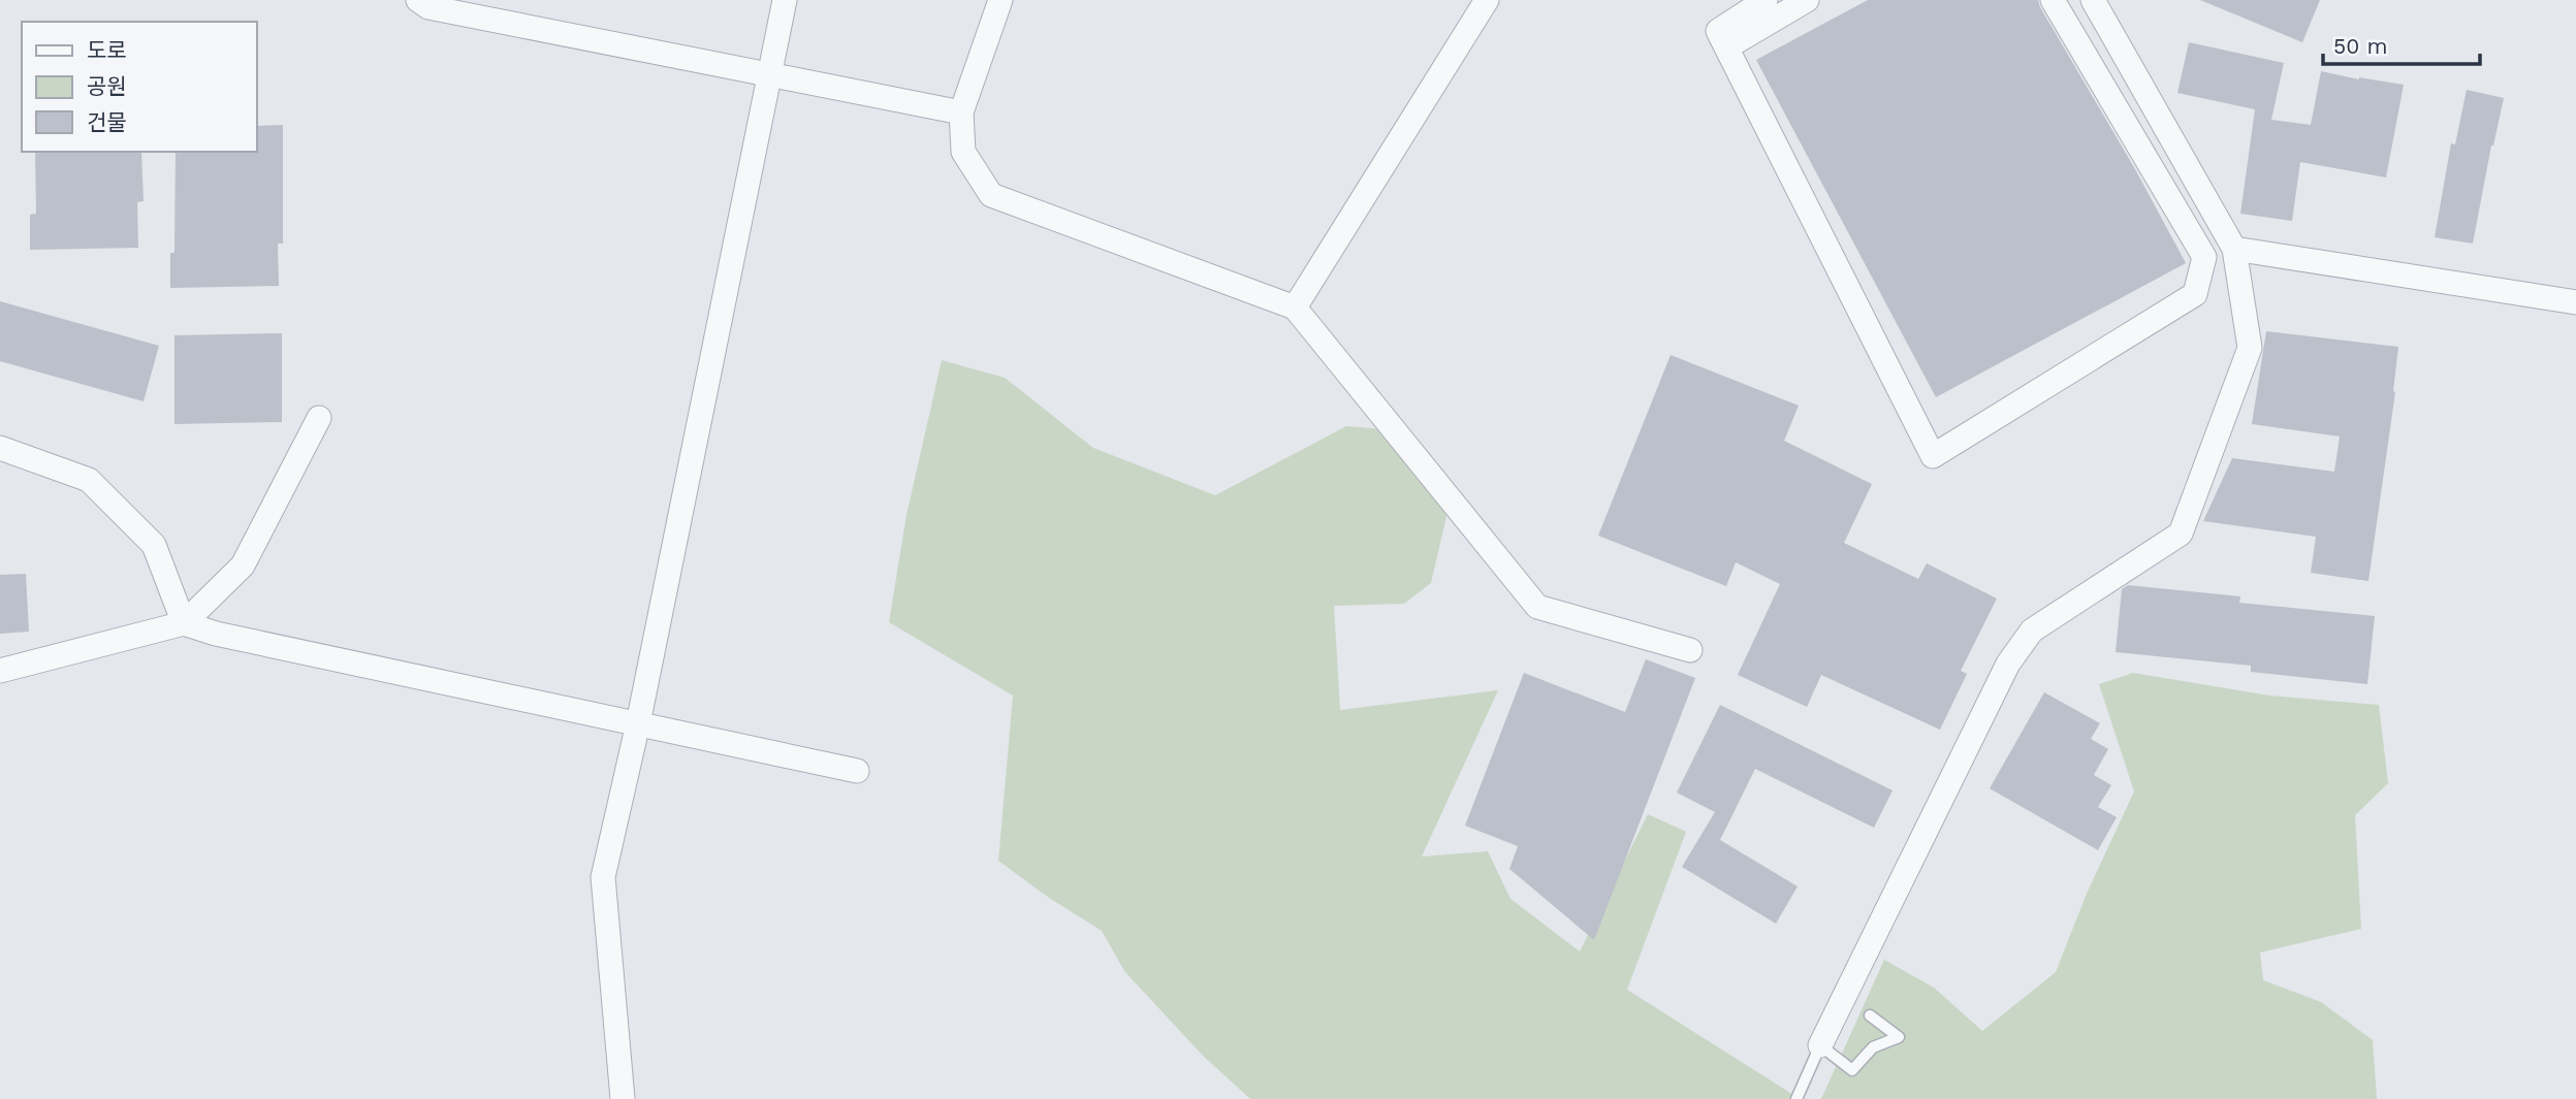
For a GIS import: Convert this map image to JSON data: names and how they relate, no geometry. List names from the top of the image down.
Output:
{
  "legend": ["도로", "공원", "건물"],
  "scale_bar": "50 m"
}
